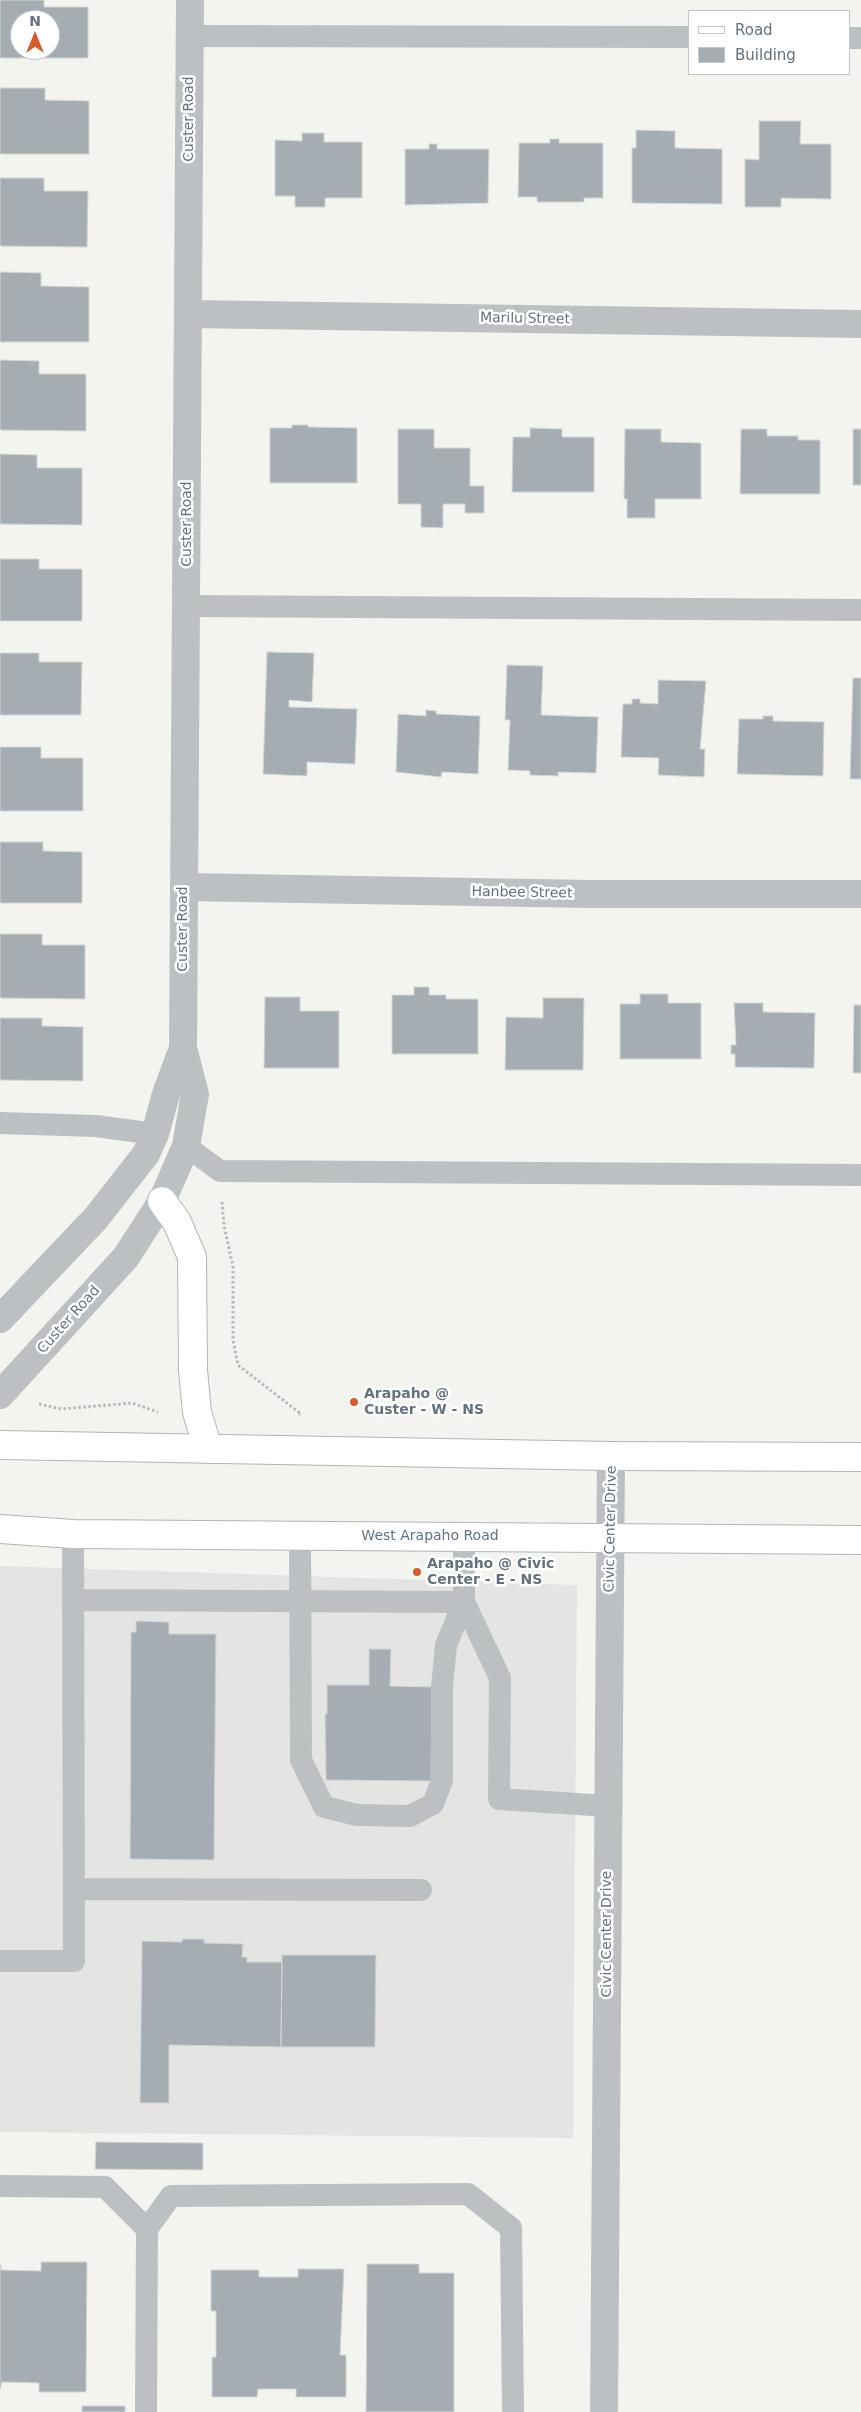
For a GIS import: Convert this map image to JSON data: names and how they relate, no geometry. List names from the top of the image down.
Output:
{
  "streets": {
    "main road": ["West Arapaho Road"],
    "street": [
      "Custer Road",
      "Marilu Street",
      "Hanbee Street",
      "Civic Center Drive"
    ]
  },
  "crossings": [
    ["Custer Road", "Marilu Street"],
    ["Custer Road", "Hanbee Street"],
    ["Civic Center Drive", "West Arapaho Road"]
  ],
  "places": ["Arapaho @ Custer - W - NS", "Arapaho @ Civic Center - E - NS"],
  "legend": ["Road", "Building"],
  "north": "top"
}
